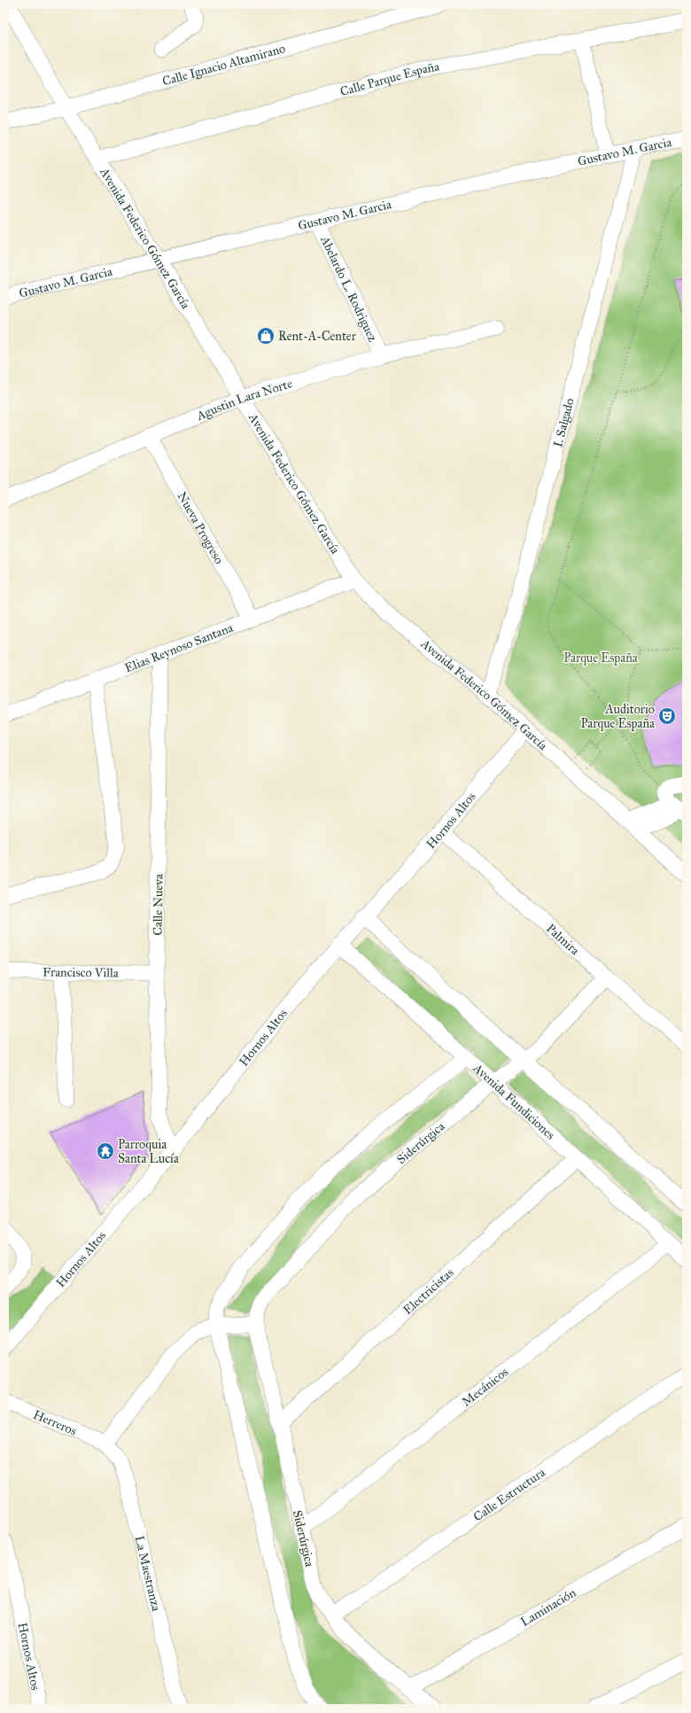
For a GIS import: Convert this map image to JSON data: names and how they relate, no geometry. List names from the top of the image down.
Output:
{
  "streets": {
    "street": [
      "Calle Ignacio Altamirano",
      "Calle Parque España",
      "Gustavo M. Garcia",
      "Avenida Federico Gómez García",
      "Abelardo L. Rodriguez",
      "Agustin Lara Norte",
      "I. Salgado",
      "Nueva Progreso",
      "Elias Reynoso Santana",
      "Hornos Altos",
      "Calle Nueva",
      "Palmira",
      "Francisco Villa",
      "Avenida Fundiciones",
      "Siderúrgica",
      "Electricistas",
      "Mecánicos",
      "Herreros",
      "Calle Estructura",
      "La Maestranza",
      "Laminación"
    ]
  },
  "crossings": [
    ["Calle Ignacio Altamirano", "Avenida Federico Gómez García"],
    ["Calle Parque España", "Avenida Federico Gómez García"],
    ["Gustavo M. Garcia", "Avenida Federico Gómez García"],
    ["Gustavo M. Garcia", "Abelardo L. Rodriguez"],
    ["Gustavo M. Garcia", "I. Salgado"],
    ["Avenida Federico Gómez García", "Agustin Lara Norte"],
    ["Avenida Federico Gómez García", "I. Salgado"],
    ["Avenida Federico Gómez García", "Elias Reynoso Santana"],
    ["Avenida Federico Gómez García", "Hornos Altos"],
    ["Abelardo L. Rodriguez", "Agustin Lara Norte"],
    ["Agustin Lara Norte", "Nueva Progreso"],
    ["Nueva Progreso", "Elias Reynoso Santana"],
    ["Elias Reynoso Santana", "Calle Nueva"],
    ["Hornos Altos", "Calle Nueva"],
    ["Hornos Altos", "Palmira"],
    ["Hornos Altos", "Avenida Fundiciones"],
    ["Calle Nueva", "Francisco Villa"],
    ["Palmira", "Siderúrgica"],
    ["Avenida Fundiciones", "Siderúrgica"],
    ["Avenida Fundiciones", "Electricistas"],
    ["Avenida Fundiciones", "Mecánicos"],
    ["Siderúrgica", "Electricistas"],
    ["Siderúrgica", "Mecánicos"],
    ["Siderúrgica", "Calle Estructura"],
    ["Siderúrgica", "Laminación"],
    ["Herreros", "La Maestranza"]
  ],
  "parks": ["Parque España"],
  "places": {
    "shop": ["Rent-A-Center"],
    "theatre": ["Auditorio Parque España"],
    "temple": ["Parroquia Santa Lucía"]
  }
}
